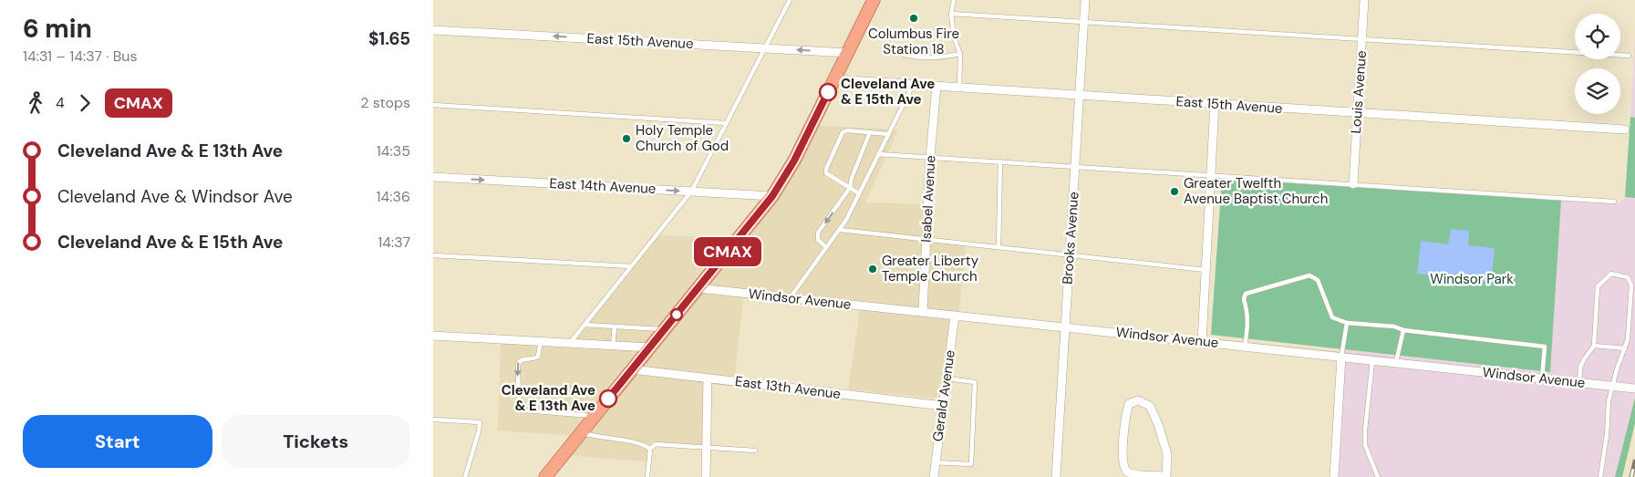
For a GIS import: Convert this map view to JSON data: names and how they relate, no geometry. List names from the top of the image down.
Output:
{
  "streets": {
    "street": [
      "East 15th Avenue",
      "Louis Avenue",
      "East 14th Avenue",
      "Isabel Avenue",
      "Brooks Avenue",
      "Windsor Avenue",
      "East 13th Avenue",
      "Gerald Avenue"
    ]
  },
  "crossings": [
    ["East 15th Avenue", "Louis Avenue"],
    ["East 15th Avenue", "Isabel Avenue"],
    ["East 15th Avenue", "Brooks Avenue"],
    ["Isabel Avenue", "Windsor Avenue"],
    ["Brooks Avenue", "Windsor Avenue"],
    ["Windsor Avenue", "Gerald Avenue"],
    ["East 13th Avenue", "Gerald Avenue"]
  ],
  "one_way": ["East 14th Avenue"],
  "parks": ["Windsor Park"],
  "places": [
    "Columbus Fire Station 18",
    "Cleveland Ave & E 15th Ave",
    "Holy Temple Church of God",
    "Greater Twelfth Avenue Baptist Church",
    "Greater Liberty Temple Church",
    "Cleveland Ave & E 13th Ave"
  ],
  "lines": ["bus line CMAX"],
  "page": {
    "heading": ["6 min", "14:31 – 14:37 · Bus", "$1.65"],
    "on_map": "CMAX",
    "legs": ["4", "CMAX", "2 stops"],
    "list": [
      {
        "name": "Cleveland Ave & E 13th Ave",
        "value": "14:35"
      },
      {
        "name": "Cleveland Ave & Windsor Ave",
        "value": "14:36"
      },
      {
        "name": "Cleveland Ave & E 15th Ave",
        "value": "14:37"
      }
    ],
    "buttons": ["Start", "Tickets"]
  }
}
